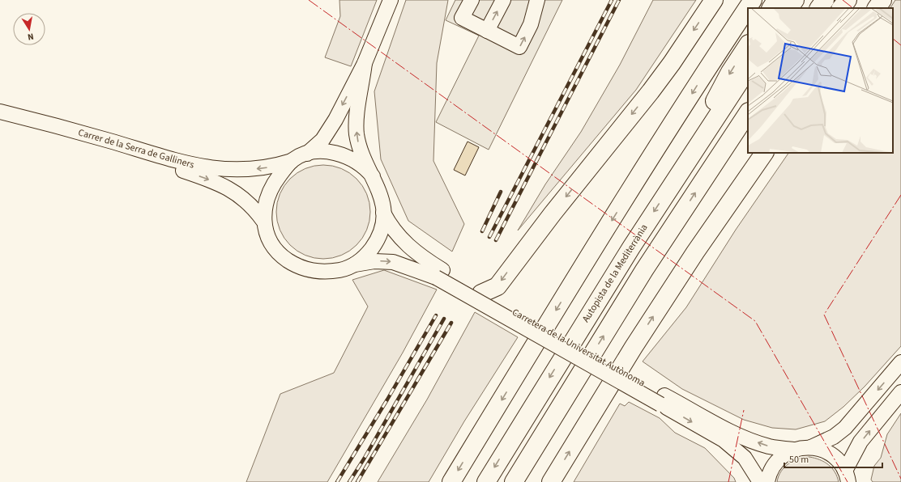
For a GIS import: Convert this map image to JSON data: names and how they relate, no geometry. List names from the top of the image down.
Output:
{
  "streets": {
    "highway": ["Autopista de la Mediterrània"],
    "street": ["Carrer de la Serra de Galliners", "Carretera de la Universitat Autònoma"]
  },
  "scale_bar": "50 m",
  "north": "bottom"
}
